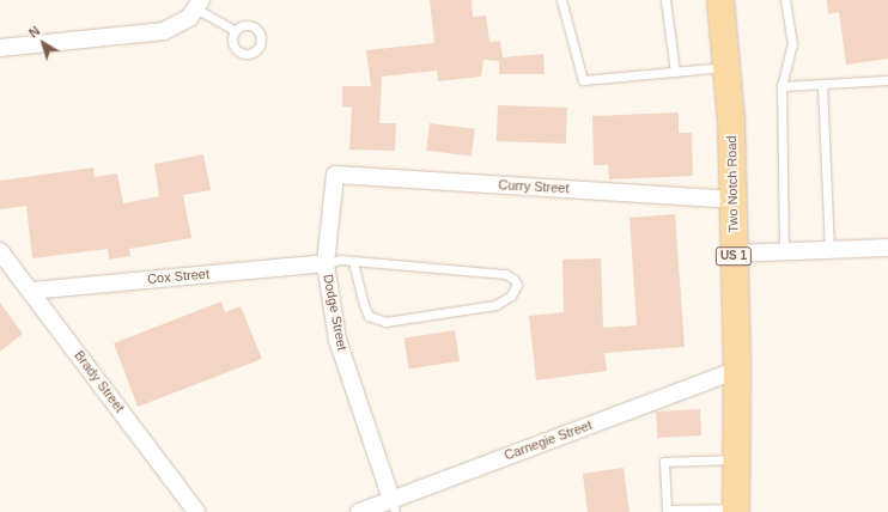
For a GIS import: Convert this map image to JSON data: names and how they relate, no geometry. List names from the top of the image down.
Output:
{
  "streets": {
    "main road": ["Two Notch Road", "US 1"],
    "street": [
      "Curry Street",
      "Cox Street",
      "Dodge Street",
      "Brady Street",
      "Carnegie Street"
    ]
  },
  "crossings": [
    ["Two Notch Road", "Curry Street"],
    ["Two Notch Road", "Carnegie Street"],
    ["Curry Street", "Dodge Street"],
    ["Cox Street", "Dodge Street"],
    ["Cox Street", "Brady Street"],
    ["Dodge Street", "Carnegie Street"]
  ],
  "north": "top left"
}
